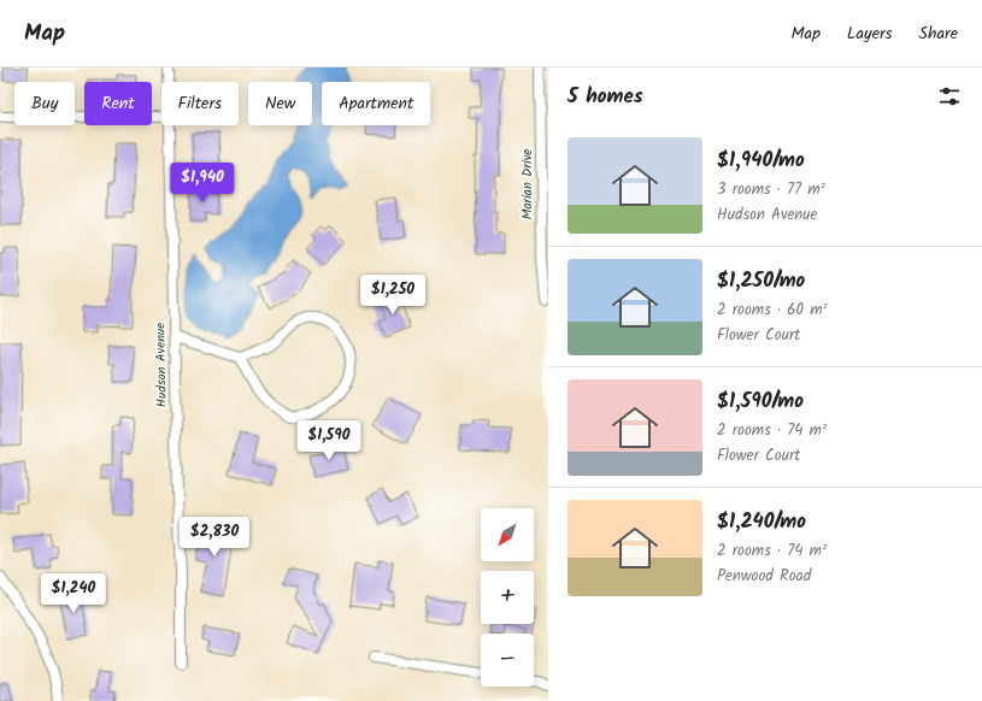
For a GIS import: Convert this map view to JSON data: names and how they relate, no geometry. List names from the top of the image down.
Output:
{
  "streets": {
    "street": ["Marian Drive", "Hudson Avenue"]
  },
  "north": "bottom left",
  "page": {
    "header": "Map",
    "nav": ["Map", "Layers", "Share"],
    "heading": "5 homes",
    "chip": [
      "Buy",
      "Rent",
      "Filters",
      "New",
      "Apartment"
    ],
    "list": [
      {
        "name": "$1,940/mo",
        "note": "3 rooms · 77 m² · Hudson Avenue"
      },
      {
        "name": "$1,250/mo",
        "note": "2 rooms · 60 m² · Flower Court"
      },
      {
        "name": "$1,590/mo",
        "note": "2 rooms · 74 m² · Flower Court"
      },
      {
        "name": "$1,240/mo",
        "note": "2 rooms · 74 m² · Penwood Road"
      }
    ],
    "price": [
      "$1,940",
      "$1,250",
      "$1,590",
      "$2,830",
      "$1,240"
    ],
    "map_buttons": ["+", "−"]
  }
}
